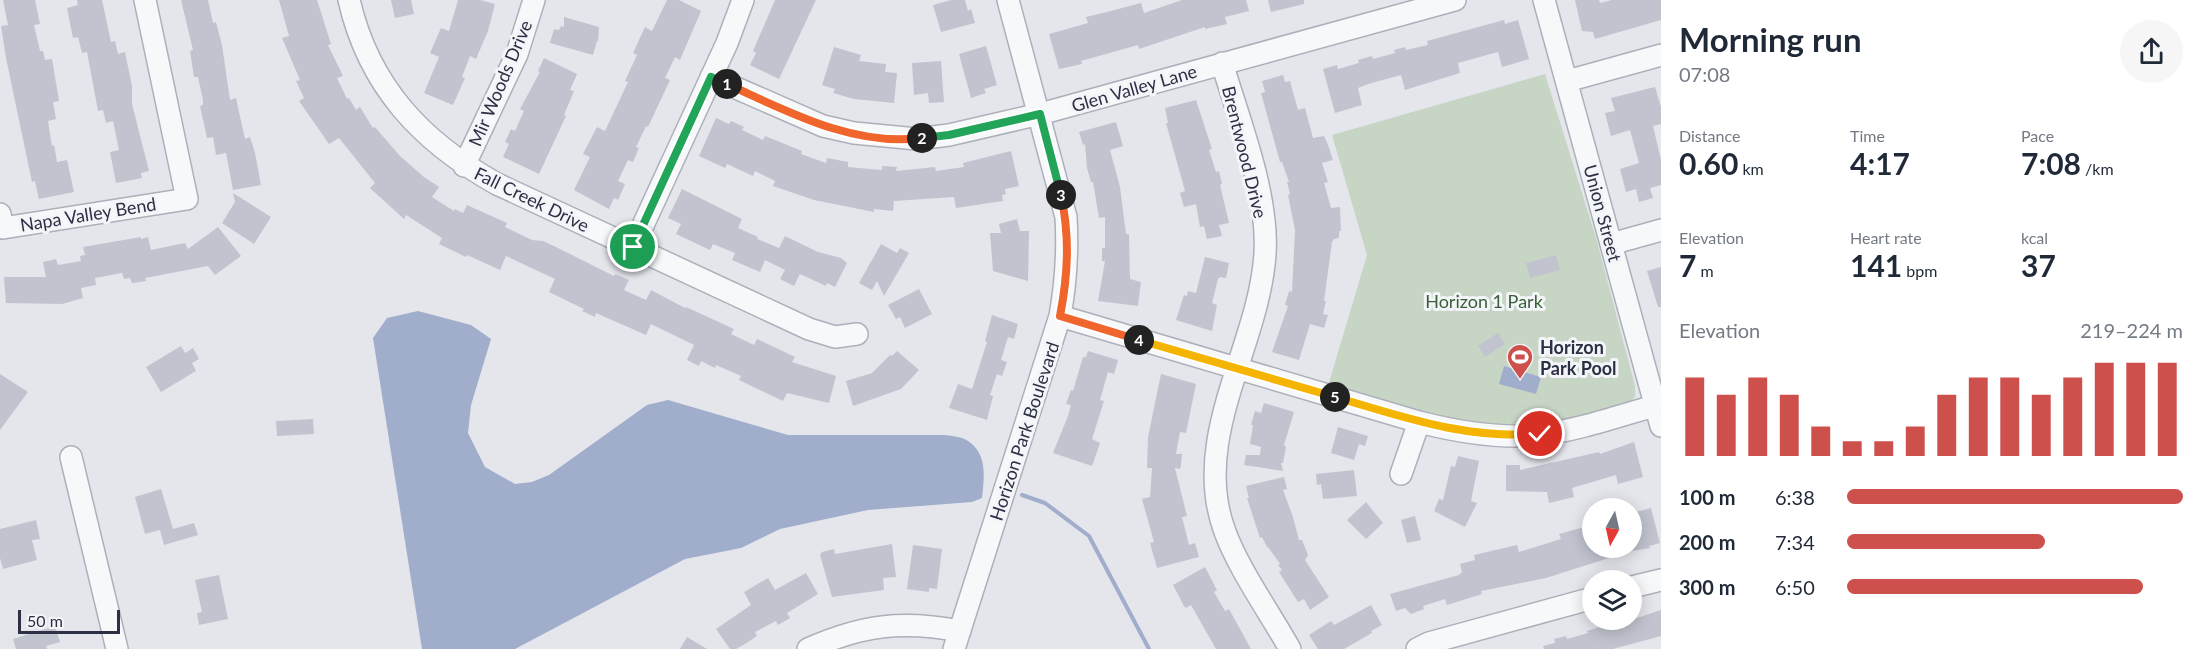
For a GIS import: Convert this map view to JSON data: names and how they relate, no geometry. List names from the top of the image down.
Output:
{
  "streets": {
    "street": [
      "Mir Woods Drive",
      "Glen Valley Lane",
      "Brentwood Drive",
      "Fall Creek Drive",
      "Union Street",
      "Napa Valley Bend",
      "Horizon Park Boulevard"
    ]
  },
  "crossings": [
    ["Mir Woods Drive", "Fall Creek Drive"],
    ["Glen Valley Lane", "Brentwood Drive"],
    ["Glen Valley Lane", "Horizon Park Boulevard"]
  ],
  "parks": ["Horizon 1 Park"],
  "places": {
    "sports": ["Horizon Park Pool"]
  },
  "scale_bar": "50 m",
  "north": "bottom",
  "page": {
    "heading": ["Morning run", "07:08"],
    "pins": [
      "1",
      "2",
      "3",
      "4",
      "5"
    ],
    "stats": [
      ["Distance", "0.60 km"],
      ["Time", "4:17"],
      ["Pace", "7:08 /km"],
      ["Elevation", "7 m"],
      ["Heart rate", "141 bpm"],
      ["kcal", "37"]
    ],
    "chart": ["Elevation", "219–224 m"],
    "list": [
      {
        "name": "100 m",
        "note": "6:38"
      },
      {
        "name": "200 m",
        "note": "7:34"
      },
      {
        "name": "300 m",
        "note": "6:50"
      }
    ],
    "scale": "50 m"
  }
}
